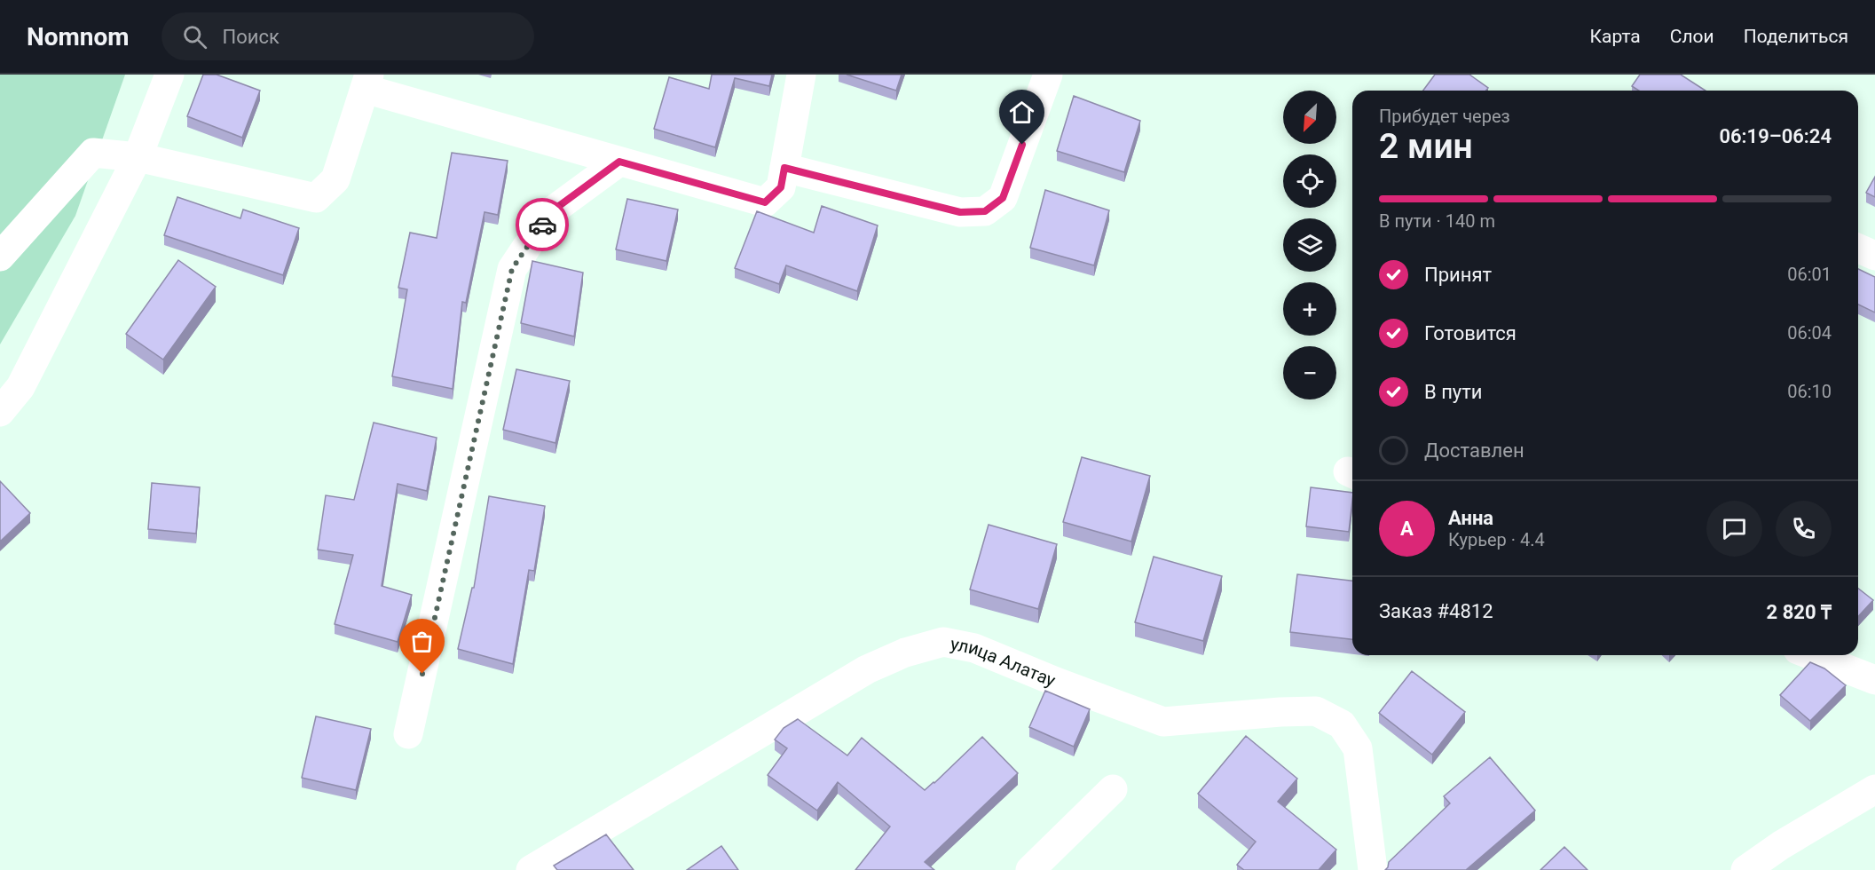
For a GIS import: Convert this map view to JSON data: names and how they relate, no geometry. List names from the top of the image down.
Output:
{
  "streets": {
    "street": ["улица Алатау"]
  },
  "north": "bottom left",
  "page": {
    "header": "Nomnom",
    "search": "Поиск",
    "nav": ["Карта", "Слои", "Поделиться"],
    "map_buttons": ["+", "−"],
    "heading": ["2 мин", "Прибудет через", "06:19–06:24"],
    "panel": [
      "Анна",
      "Курьер · 4.4",
      "Заказ #4812",
      "2 820 ₸"
    ],
    "bar": "В пути · 140 m",
    "list": [
      ["Принят", "06:01"],
      ["Готовится", "06:04"],
      ["В пути", "06:10"],
      "Доставлен"
    ],
    "round": "А"
  }
}
